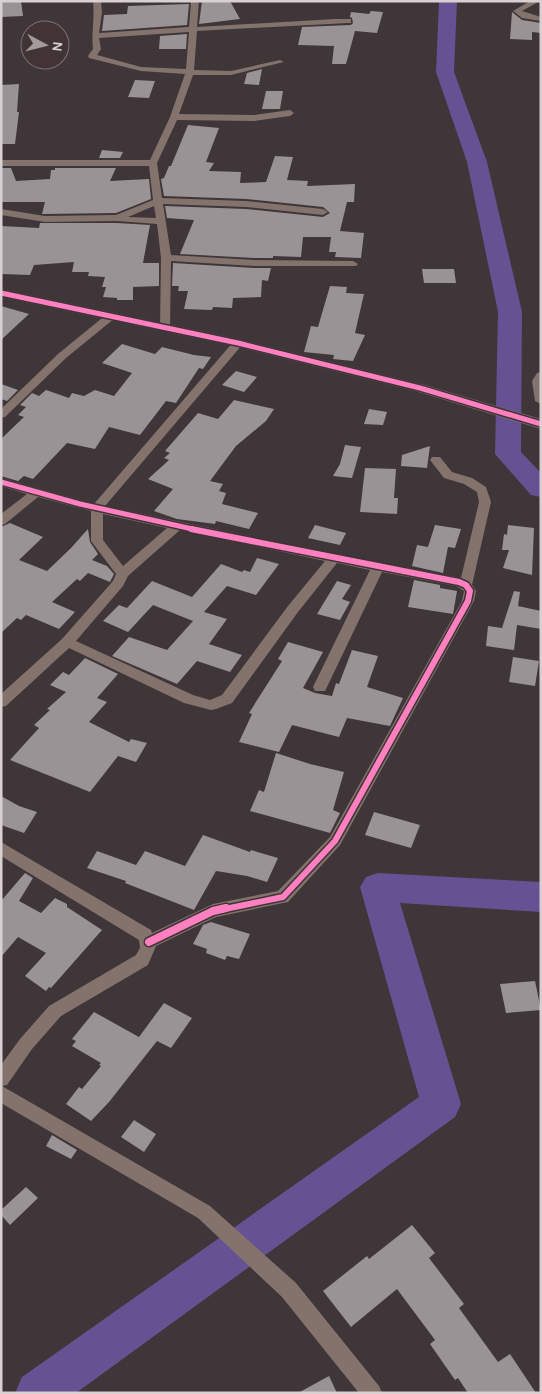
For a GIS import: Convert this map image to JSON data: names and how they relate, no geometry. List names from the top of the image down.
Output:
{
  "north": "right"
}
